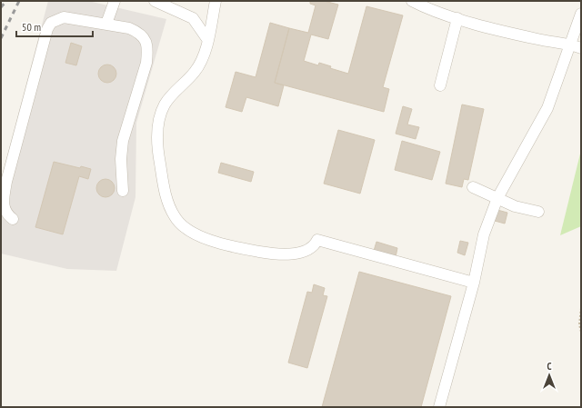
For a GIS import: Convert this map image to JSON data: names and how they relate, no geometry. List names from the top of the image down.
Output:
{
  "scale_bar": "50 m",
  "north": "top"
}
